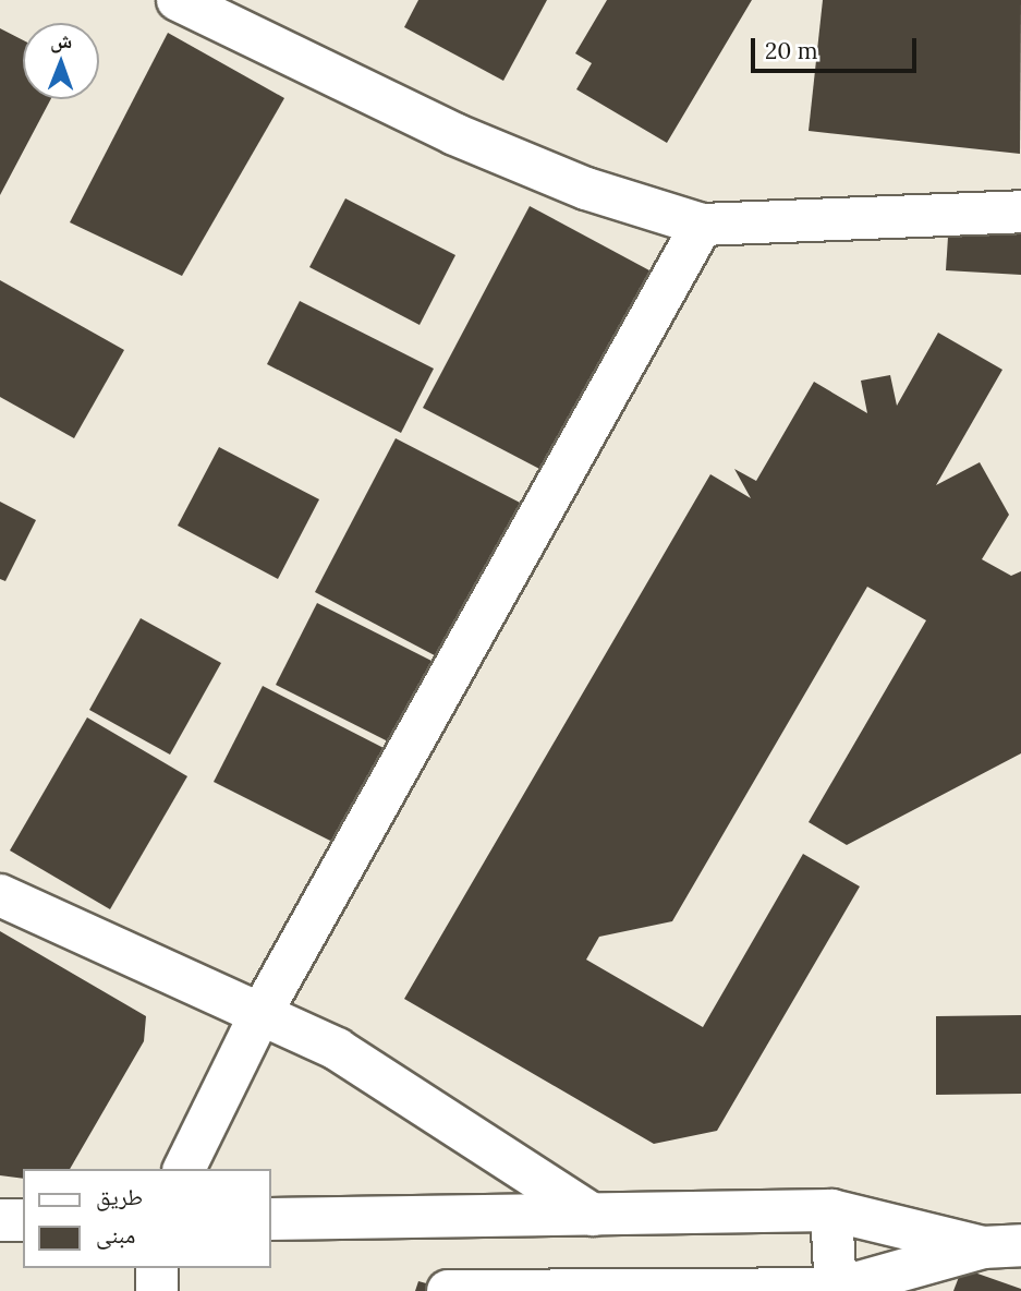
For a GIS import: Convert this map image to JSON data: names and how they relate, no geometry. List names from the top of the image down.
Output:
{
  "legend": ["طريق", "مبنى"],
  "scale_bar": "20 m",
  "north": "top"
}
